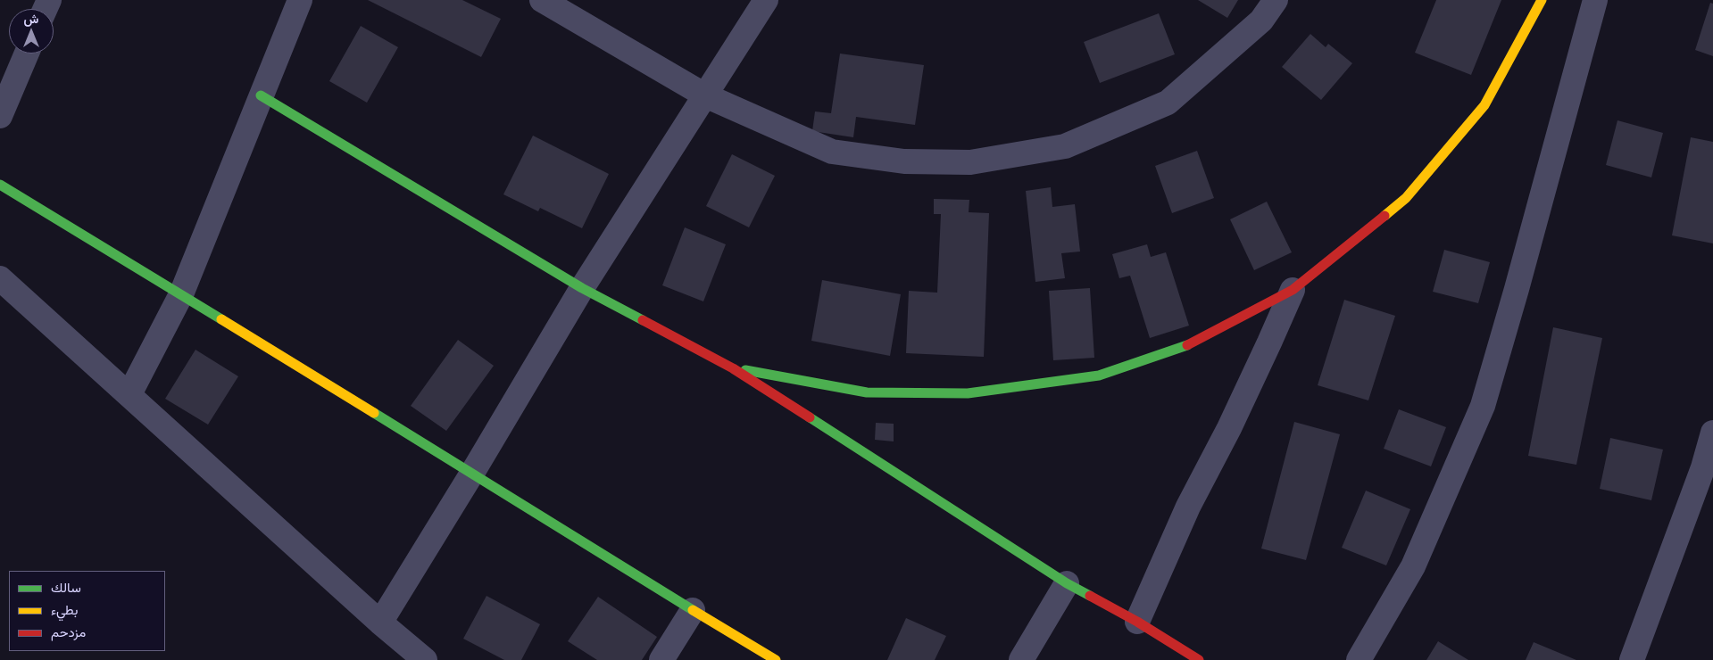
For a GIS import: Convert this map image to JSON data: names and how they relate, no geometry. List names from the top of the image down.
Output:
{
  "legend": ["سالك", "بطيء", "مزدحم"],
  "north": "top"
}
